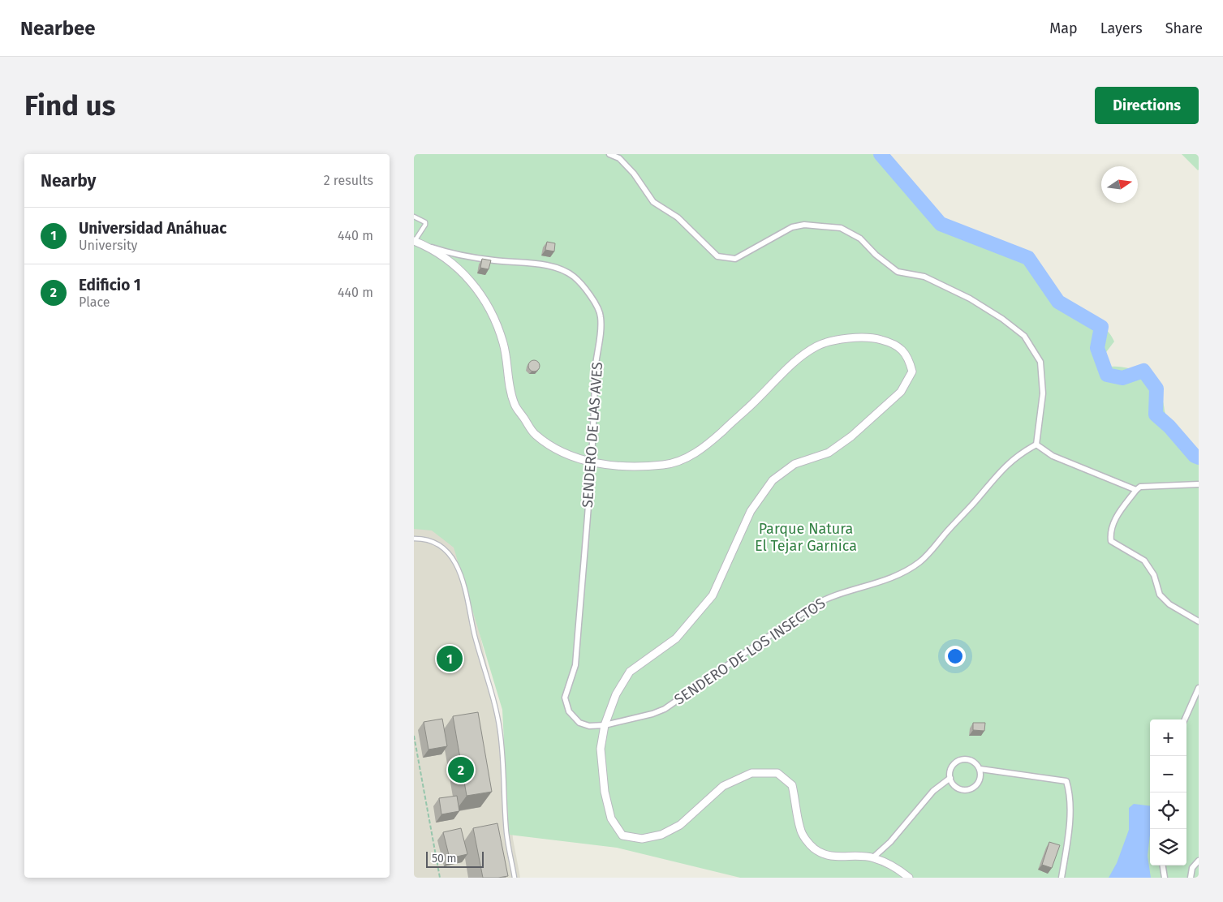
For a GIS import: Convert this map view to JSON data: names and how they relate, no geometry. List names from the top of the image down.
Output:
{
  "streets": {
    "street": ["SENDERO DE LAS AVES", "SENDERO DE LOS INSECTOS"]
  },
  "crossings": [
    ["SENDERO DE LAS AVES", "SENDERO DE LOS INSECTOS"]
  ],
  "parks": ["Parque Natura El Tejar Garnica"],
  "scale_bar": "50 m",
  "north": "right",
  "page": {
    "header": "Nearbee",
    "nav": ["Map", "Layers", "Share"],
    "buttons": "Directions",
    "title": "Find us",
    "heading": ["Nearby", "2 results"],
    "list": [
      {
        "mark": "1",
        "name": "Universidad Anáhuac",
        "note": "University",
        "value": "440 m"
      },
      {
        "mark": "2",
        "name": "Edificio 1",
        "note": "Place",
        "value": "440 m"
      }
    ],
    "pins": ["1", "2"],
    "map_buttons": ["+", "−"],
    "scale": "50 m"
  }
}
